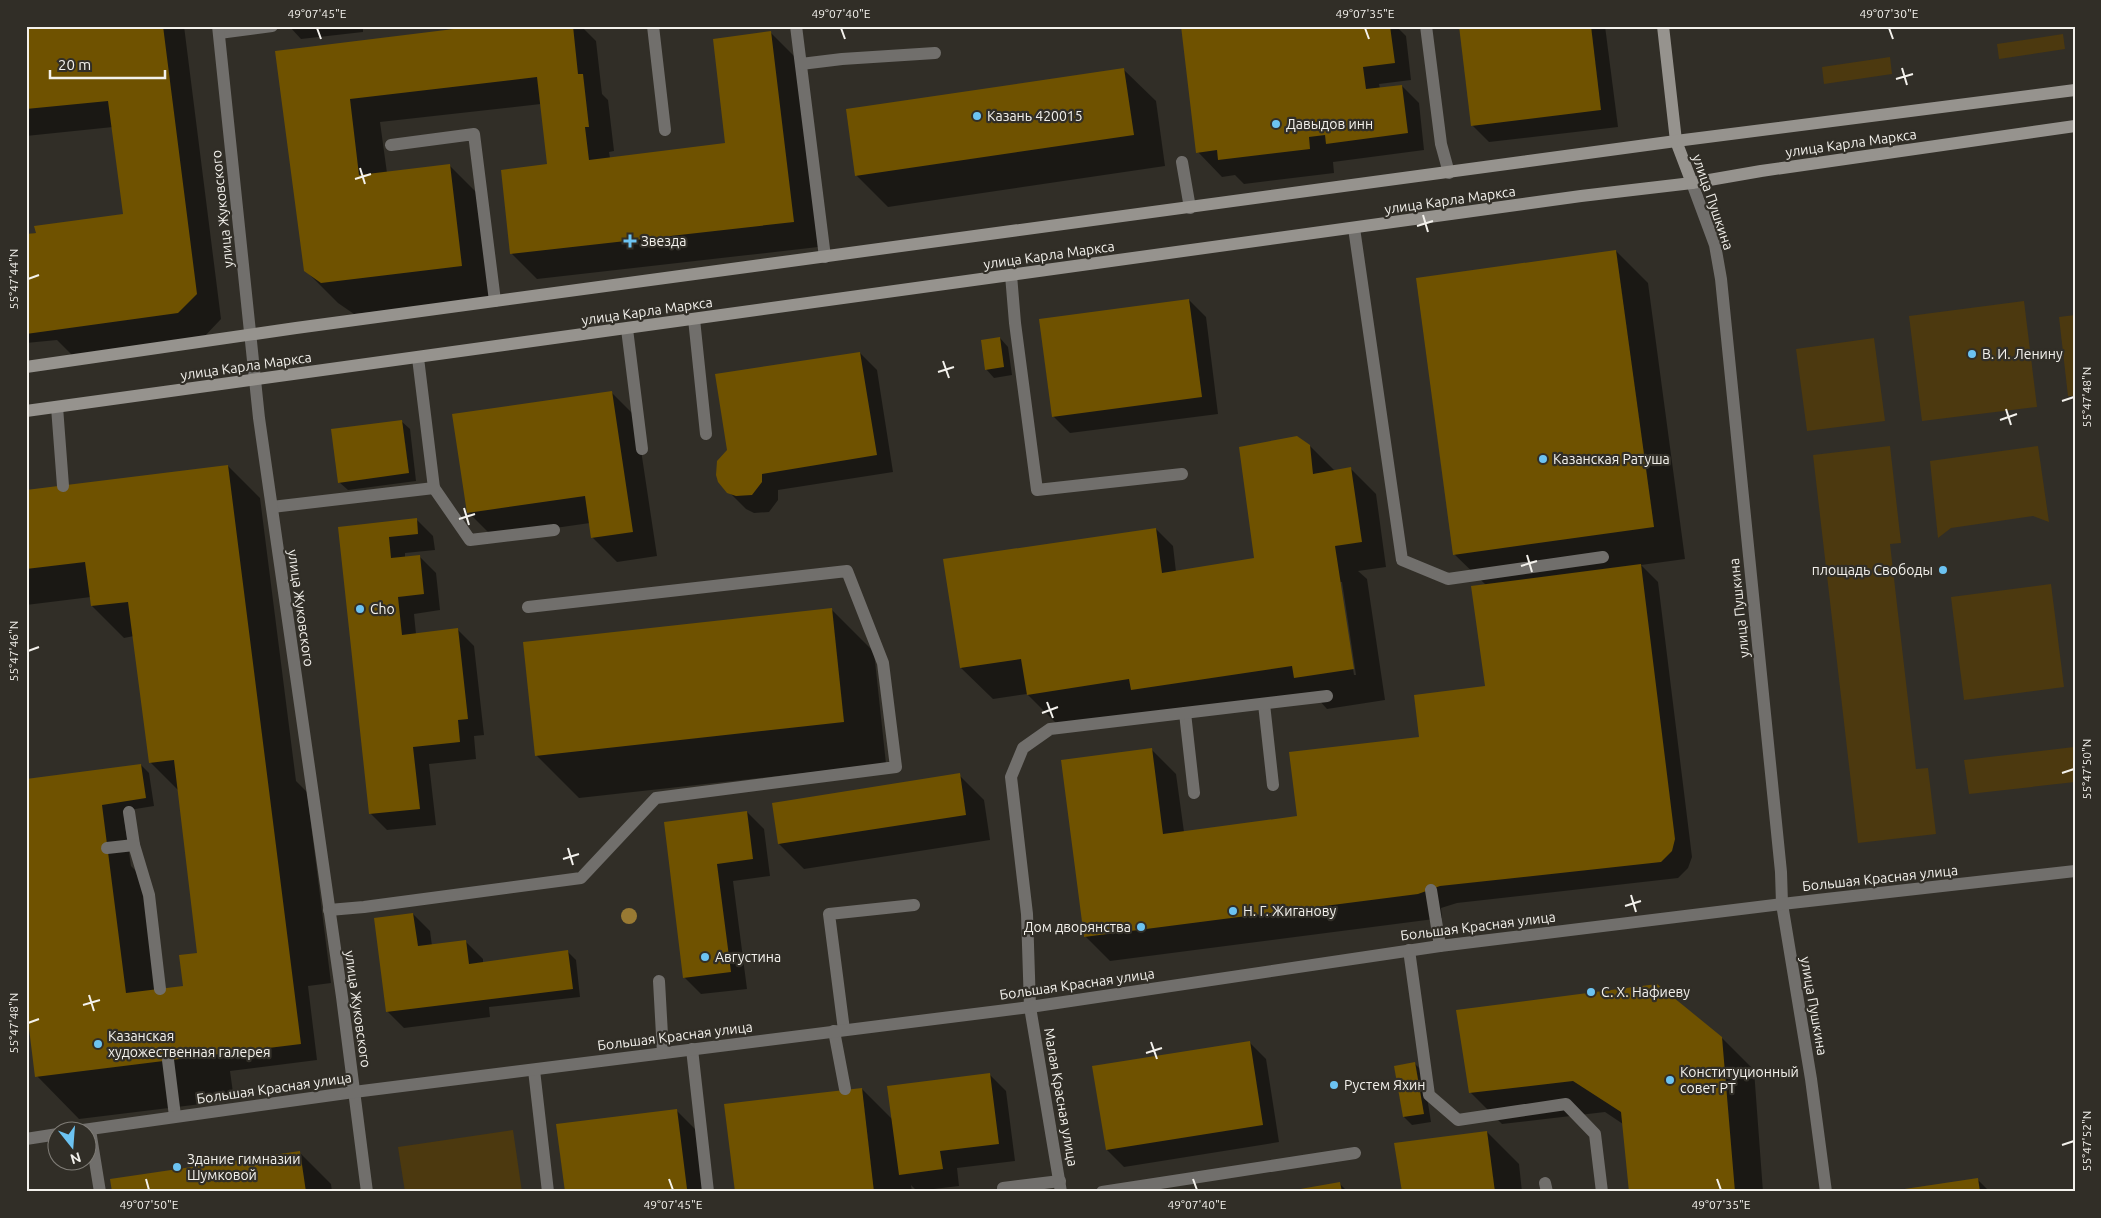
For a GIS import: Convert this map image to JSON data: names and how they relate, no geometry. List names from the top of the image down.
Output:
{
  "streets": {
    "main road": ["улица Карла Маркса", "улица Пушкина"],
    "street": ["улица Жуковского", "Большая Красная улица", "Малая Красная улица"]
  },
  "crossings": [
    ["улица Карла Маркса", "улица Пушкина"],
    ["улица Карла Маркса", "улица Жуковского"],
    ["улица Пушкина", "Большая Красная улица"],
    ["улица Жуковского", "Большая Красная улица"],
    ["Большая Красная улица", "Малая Красная улица"]
  ],
  "places": {
    "other": [
      "Казань 420015",
      "Давыдов инн",
      "В. И. Ленину",
      "Казанская Ратуша",
      "площадь Свободы",
      "Cho",
      "Н. Г. Жиганову",
      "Дом дворянства",
      "Августина",
      "С. Х. Нафиеву",
      "Казанская художественная галерея",
      "Конституционный совет РТ",
      "Рустем Яхин",
      "Здание гимназии Шумковой"
    ],
    "health": ["Звезда"]
  },
  "scale_bar": "20 m",
  "north": "bottom",
  "coordinates": [
    "49°07'45\"E",
    "49°07'40\"E",
    "49°07'35\"E",
    "49°07'30\"E",
    "55°47'44\"N",
    "55°47'48\"N",
    "55°47'46\"N",
    "55°47'50\"N",
    "55°47'52\"N",
    "49°07'50\"E"
  ]
}
